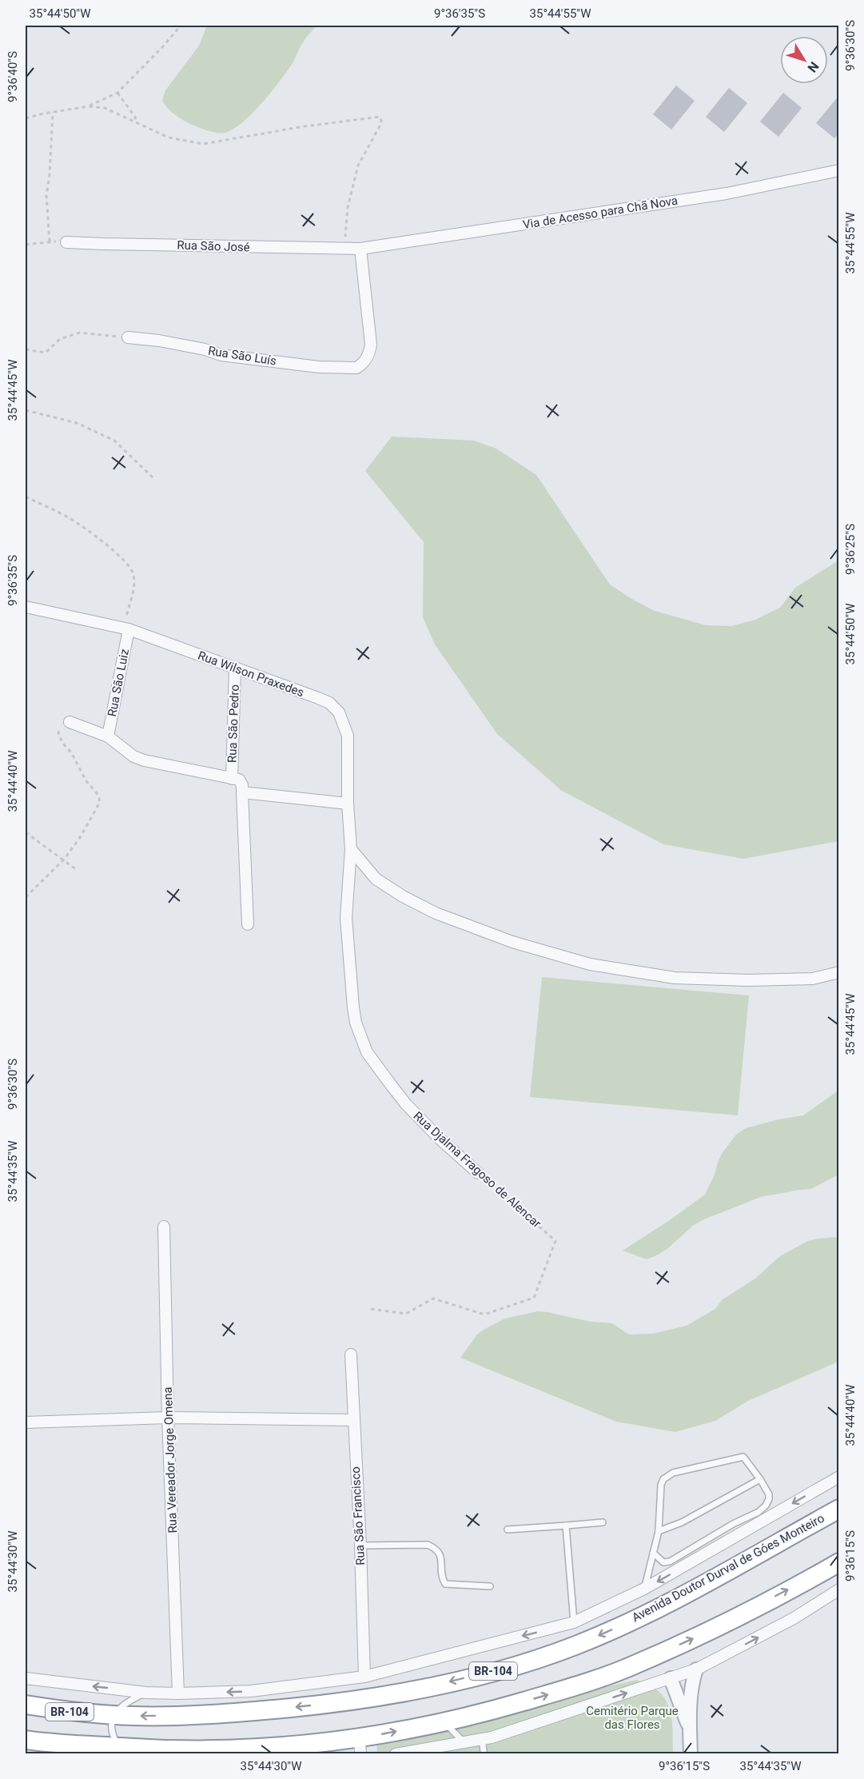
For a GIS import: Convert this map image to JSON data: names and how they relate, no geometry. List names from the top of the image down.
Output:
{
  "streets": {
    "highway": ["Avenida Doutor Durval de Góes Monteiro", "BR-104"],
    "street": [
      "Via de Acesso para Chã Nova",
      "Rua São José",
      "Rua São Luís",
      "Rua Wilson Praxedes",
      "Rua São Luiz",
      "Rua São Pedro",
      "Rua Djalma Fragoso de Alencar",
      "Rua Vereador Jorge Omena",
      "Rua São Francisco"
    ]
  },
  "crossings": [
    ["Via de Acesso para Chã Nova", "Rua São José"],
    ["Via de Acesso para Chã Nova", "Rua São Luís"],
    ["Rua São José", "Rua São Luís"],
    ["Rua Wilson Praxedes", "Rua São Luiz"],
    ["Rua Wilson Praxedes", "Rua São Pedro"],
    ["Rua Wilson Praxedes", "Rua Djalma Fragoso de Alencar"]
  ],
  "parks": ["Cemitério Parque das Flores"],
  "north": "bottom right",
  "coordinates": [
    "35°44'50\"W",
    "9°36'35\"S",
    "35°44'55\"W",
    "9°36'30\"S",
    "9°36'40\"S",
    "35°44'45\"W",
    "9°36'25\"S",
    "35°44'40\"W",
    "35°44'35\"W",
    "9°36'15\"S",
    "35°44'30\"W"
  ]
}
